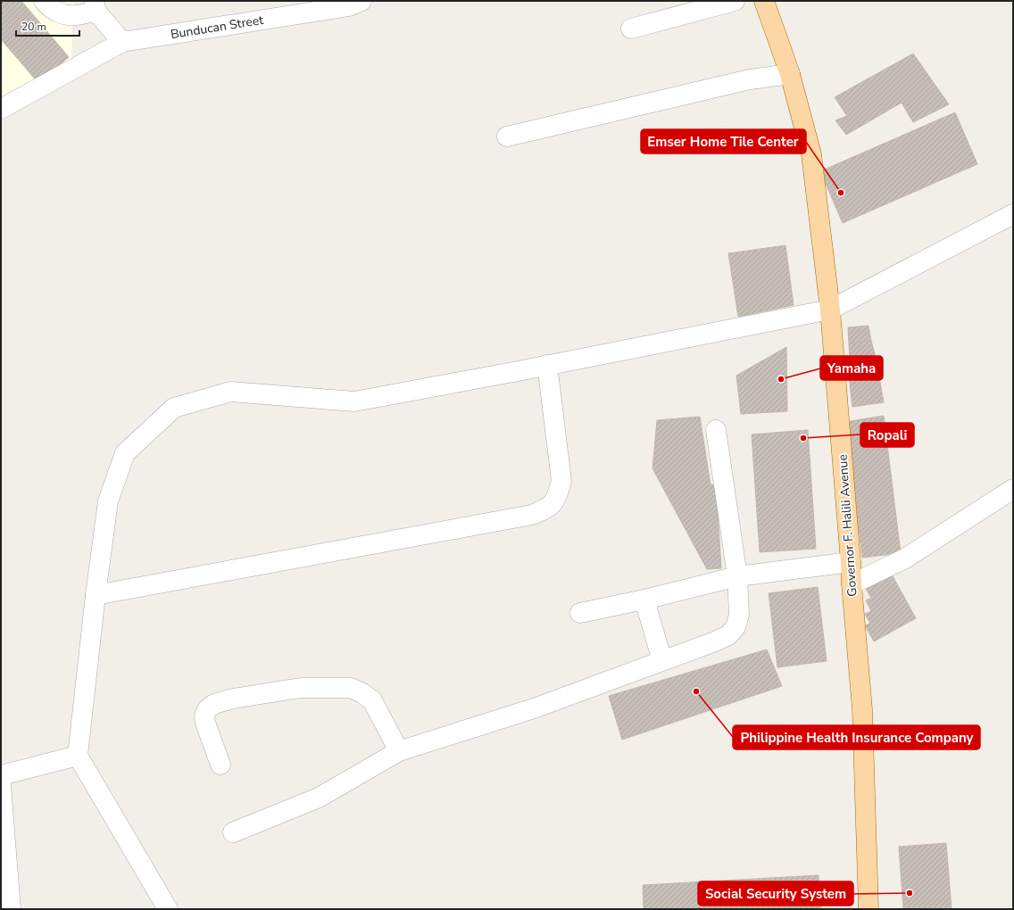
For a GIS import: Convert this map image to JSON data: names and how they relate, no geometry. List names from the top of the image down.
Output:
{
  "streets": {
    "main road": ["Governor F. Halili Avenue"],
    "street": ["Bunducan Street"]
  },
  "places": [
    "Emser Home Tile Center",
    "Yamaha",
    "Ropali",
    "Philippine Health Insurance Company",
    "Social Security System"
  ],
  "scale_bar": "20 m"
}
